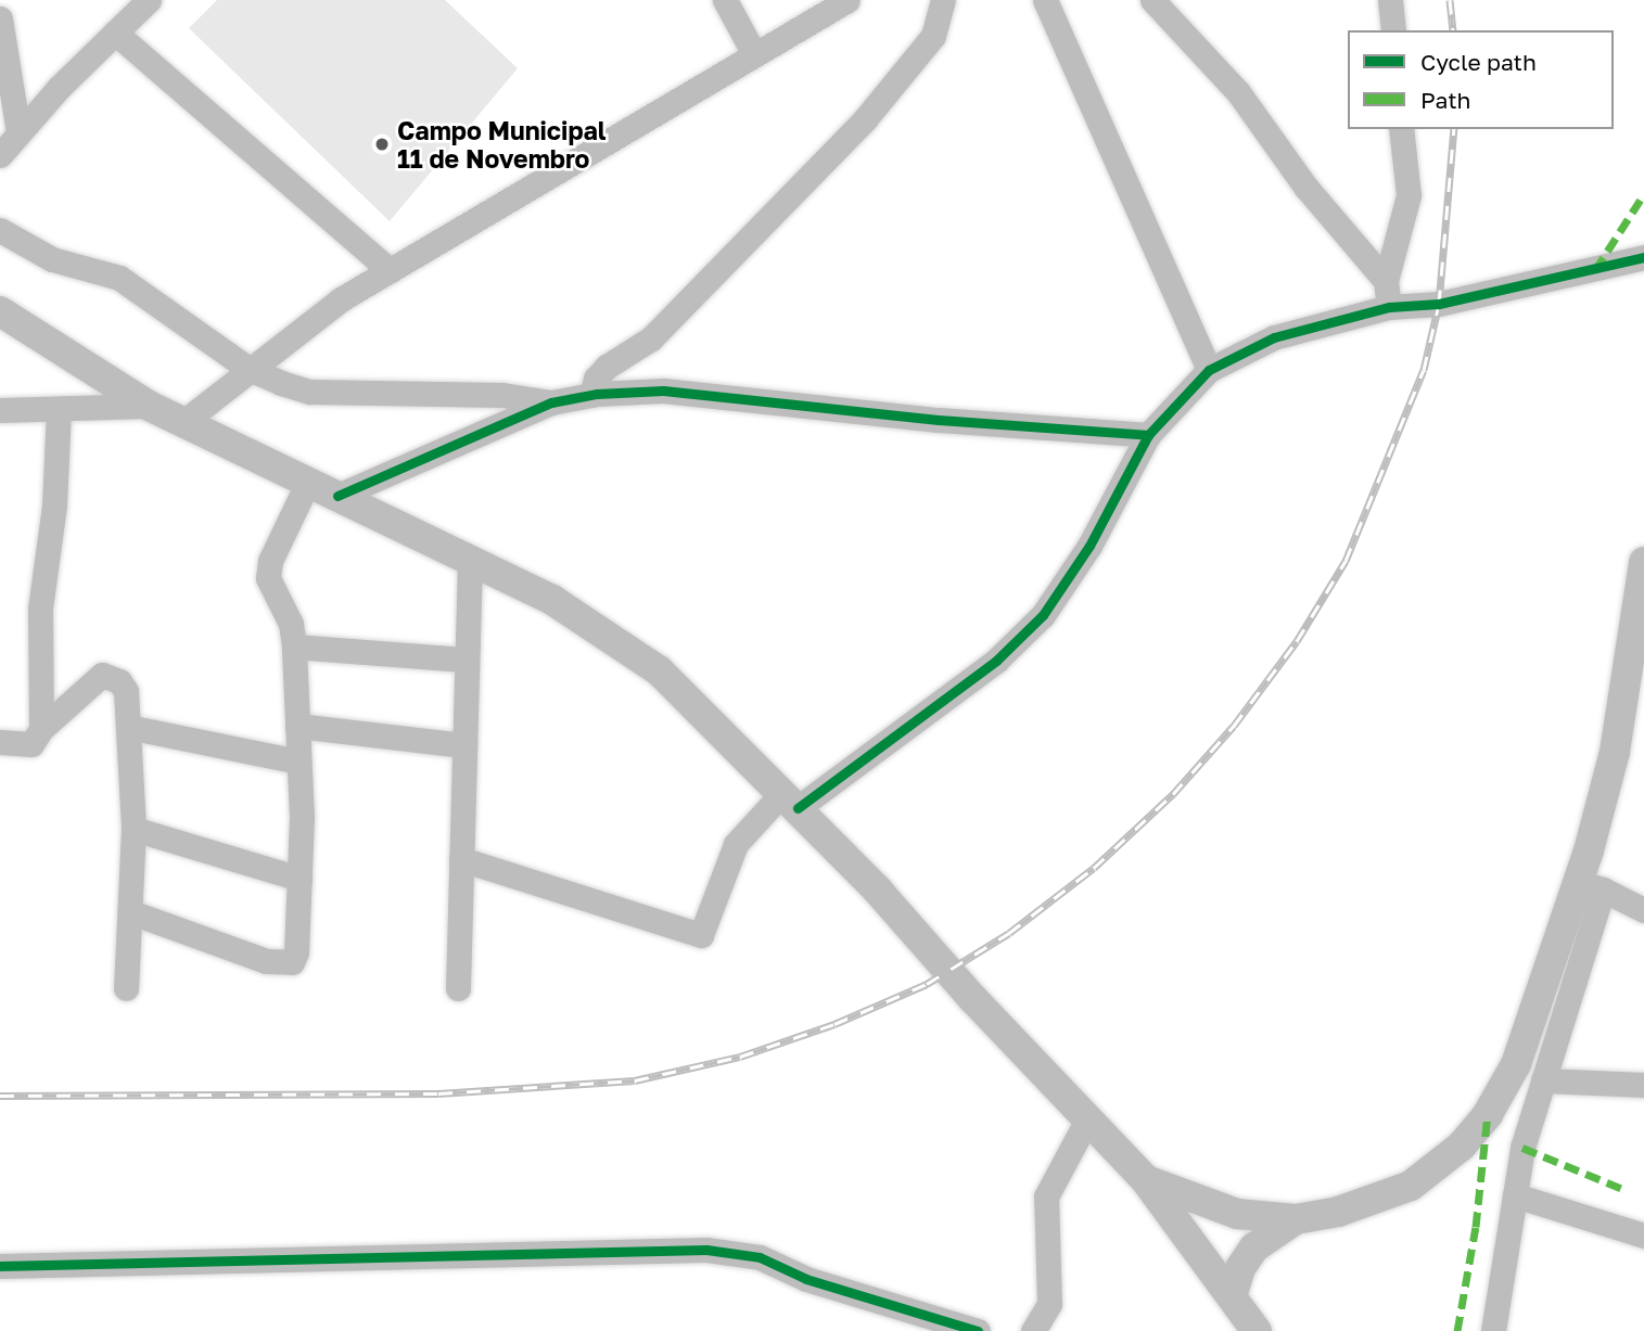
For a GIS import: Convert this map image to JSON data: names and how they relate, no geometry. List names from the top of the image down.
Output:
{
  "places": ["Campo Municipal 11 de Novembro"],
  "legend": ["Cycle path", "Path"]
}
